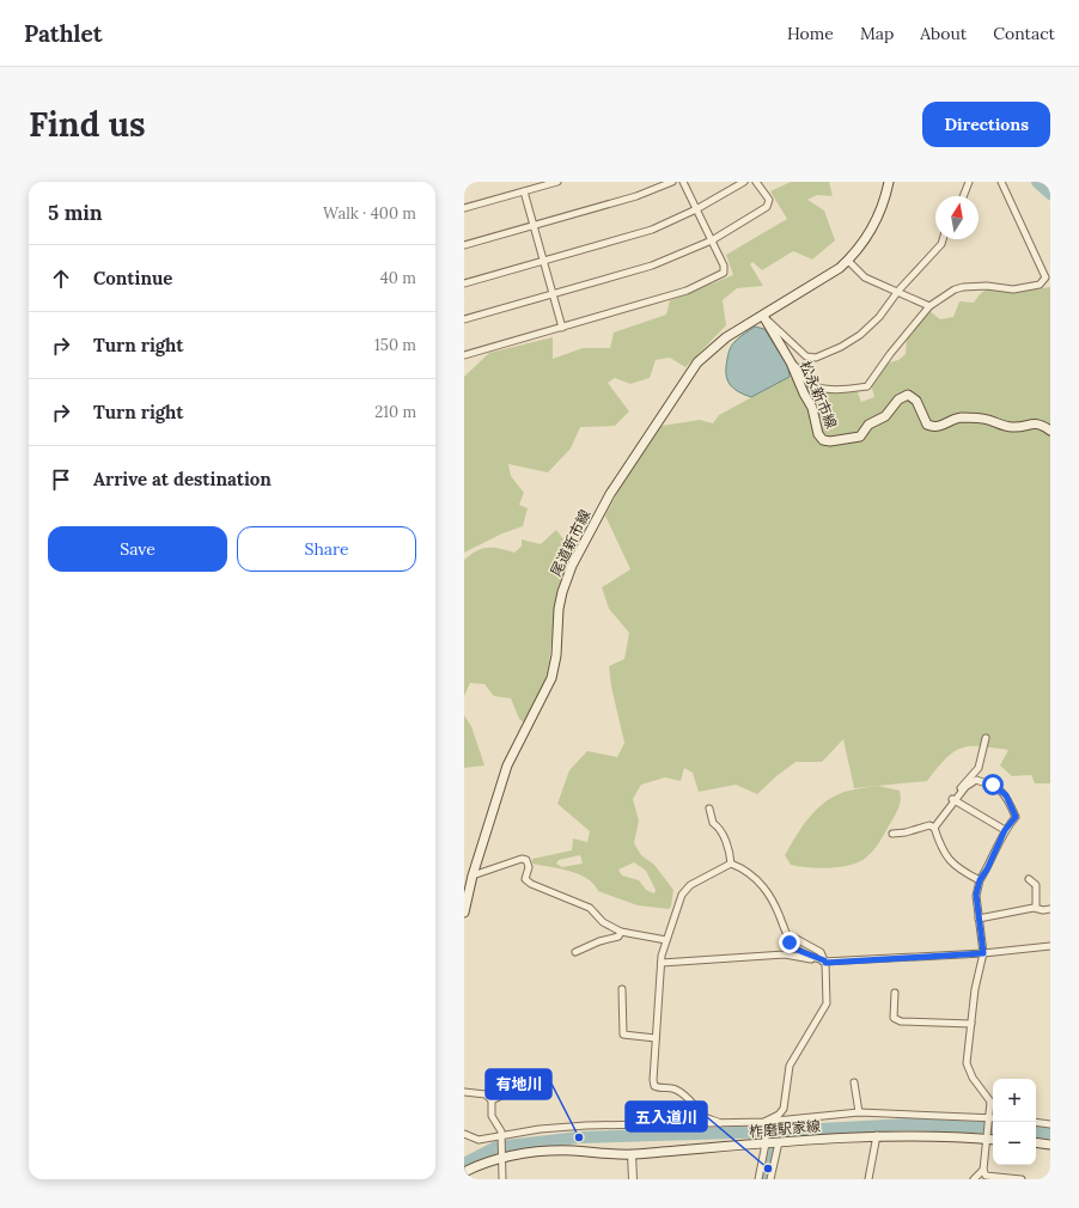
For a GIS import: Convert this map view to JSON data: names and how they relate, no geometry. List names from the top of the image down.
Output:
{
  "streets": {
    "main road": ["松永新市線", "尾道新市線", "柞磨駅家線"]
  },
  "crossings": [
    ["松永新市線", "尾道新市線"]
  ],
  "places": ["有地川", "五入道川"],
  "north": "top",
  "page": {
    "header": "Pathlet",
    "nav": [
      "Home",
      "Map",
      "About",
      "Contact"
    ],
    "buttons": [
      "Directions",
      ["Save", "Share"]
    ],
    "title": "Find us",
    "heading": ["5 min", "Walk · 400 m"],
    "list": [
      ["Continue", "40 m"],
      ["Turn right", "150 m"],
      ["Turn right", "210 m"],
      "Arrive at destination"
    ],
    "map_buttons": ["+", "−"]
  }
}
